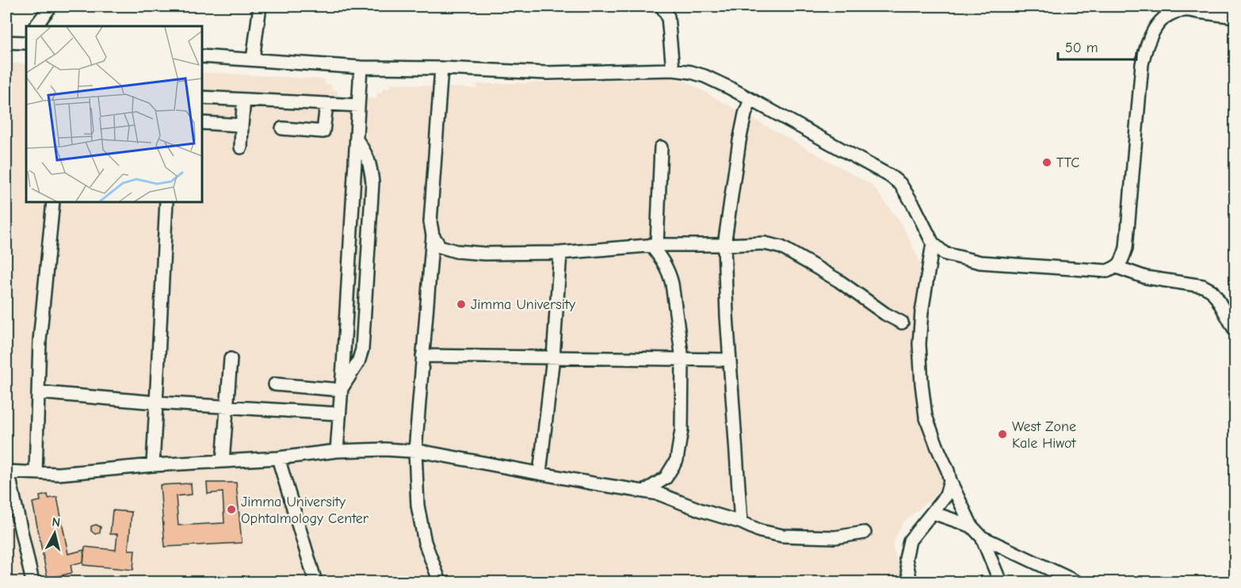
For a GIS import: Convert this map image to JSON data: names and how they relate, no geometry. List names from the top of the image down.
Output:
{
  "places": [
    "TTC",
    "Jimma University",
    "West Zone Kale Hiwot",
    "Jimma University Ophtalmology Center"
  ],
  "scale_bar": "50 m",
  "north": "top"
}
